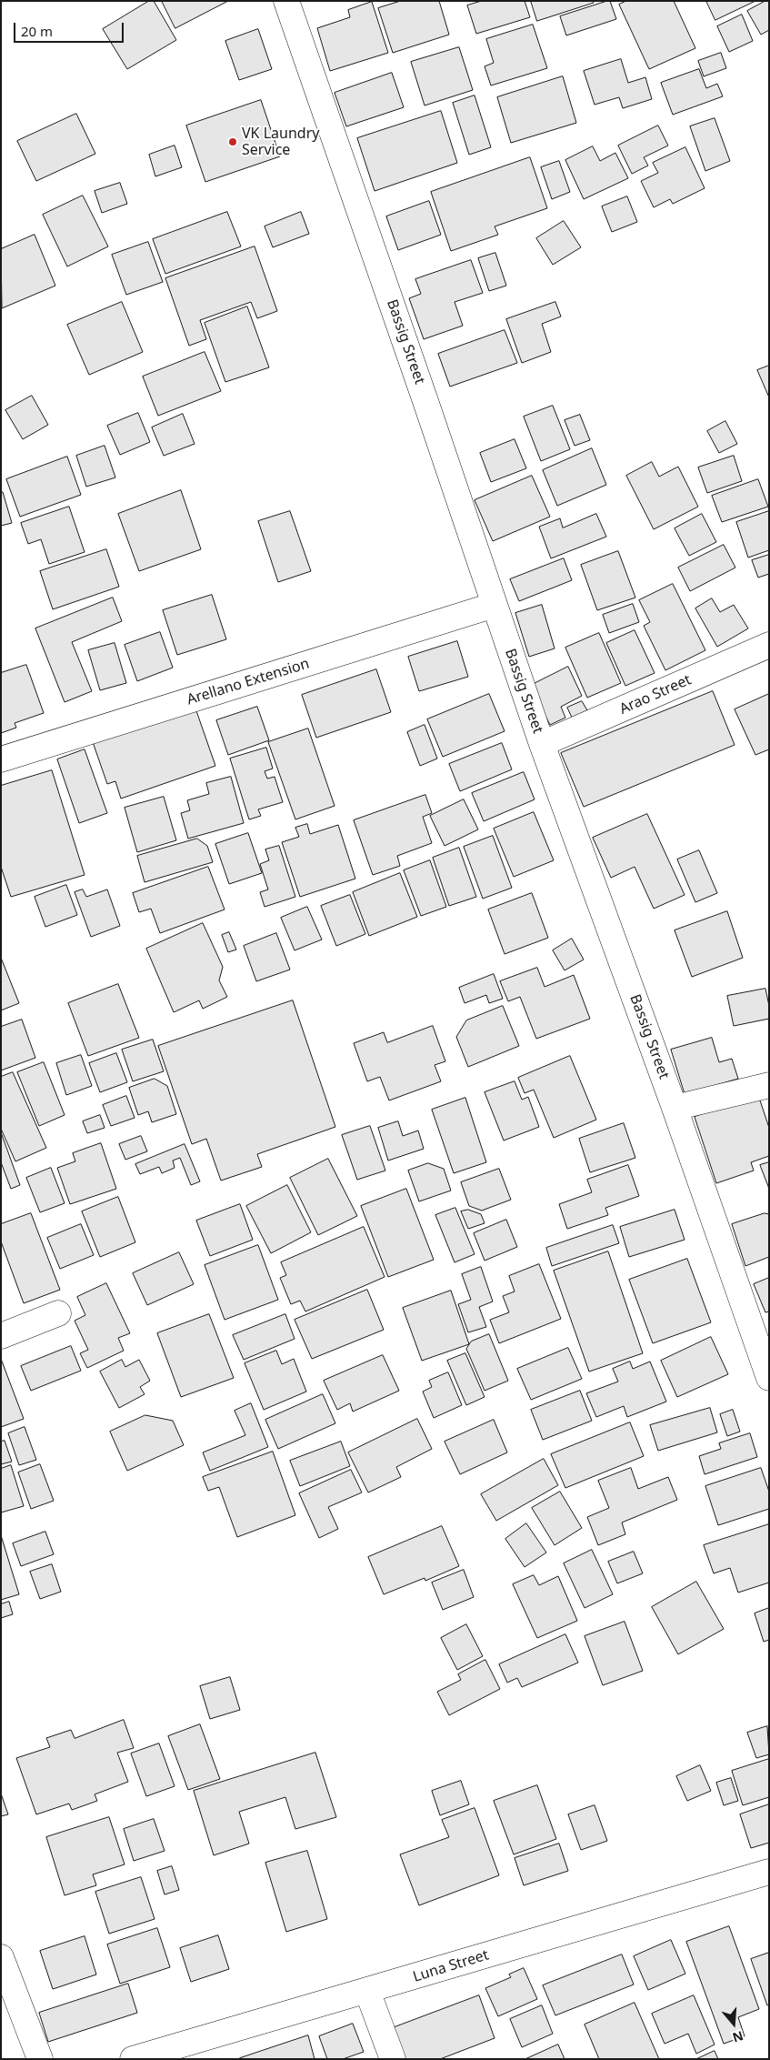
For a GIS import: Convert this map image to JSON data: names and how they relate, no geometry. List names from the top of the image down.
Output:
{
  "streets": {
    "street": [
      "Bassig Street",
      "Arellano Extension",
      "Arao Street",
      "Luna Street"
    ]
  },
  "crossings": [
    ["Bassig Street", "Arellano Extension"],
    ["Bassig Street", "Arao Street"]
  ],
  "places": ["VK Laundry Service"],
  "scale_bar": "20 m",
  "north": "bottom"
}
